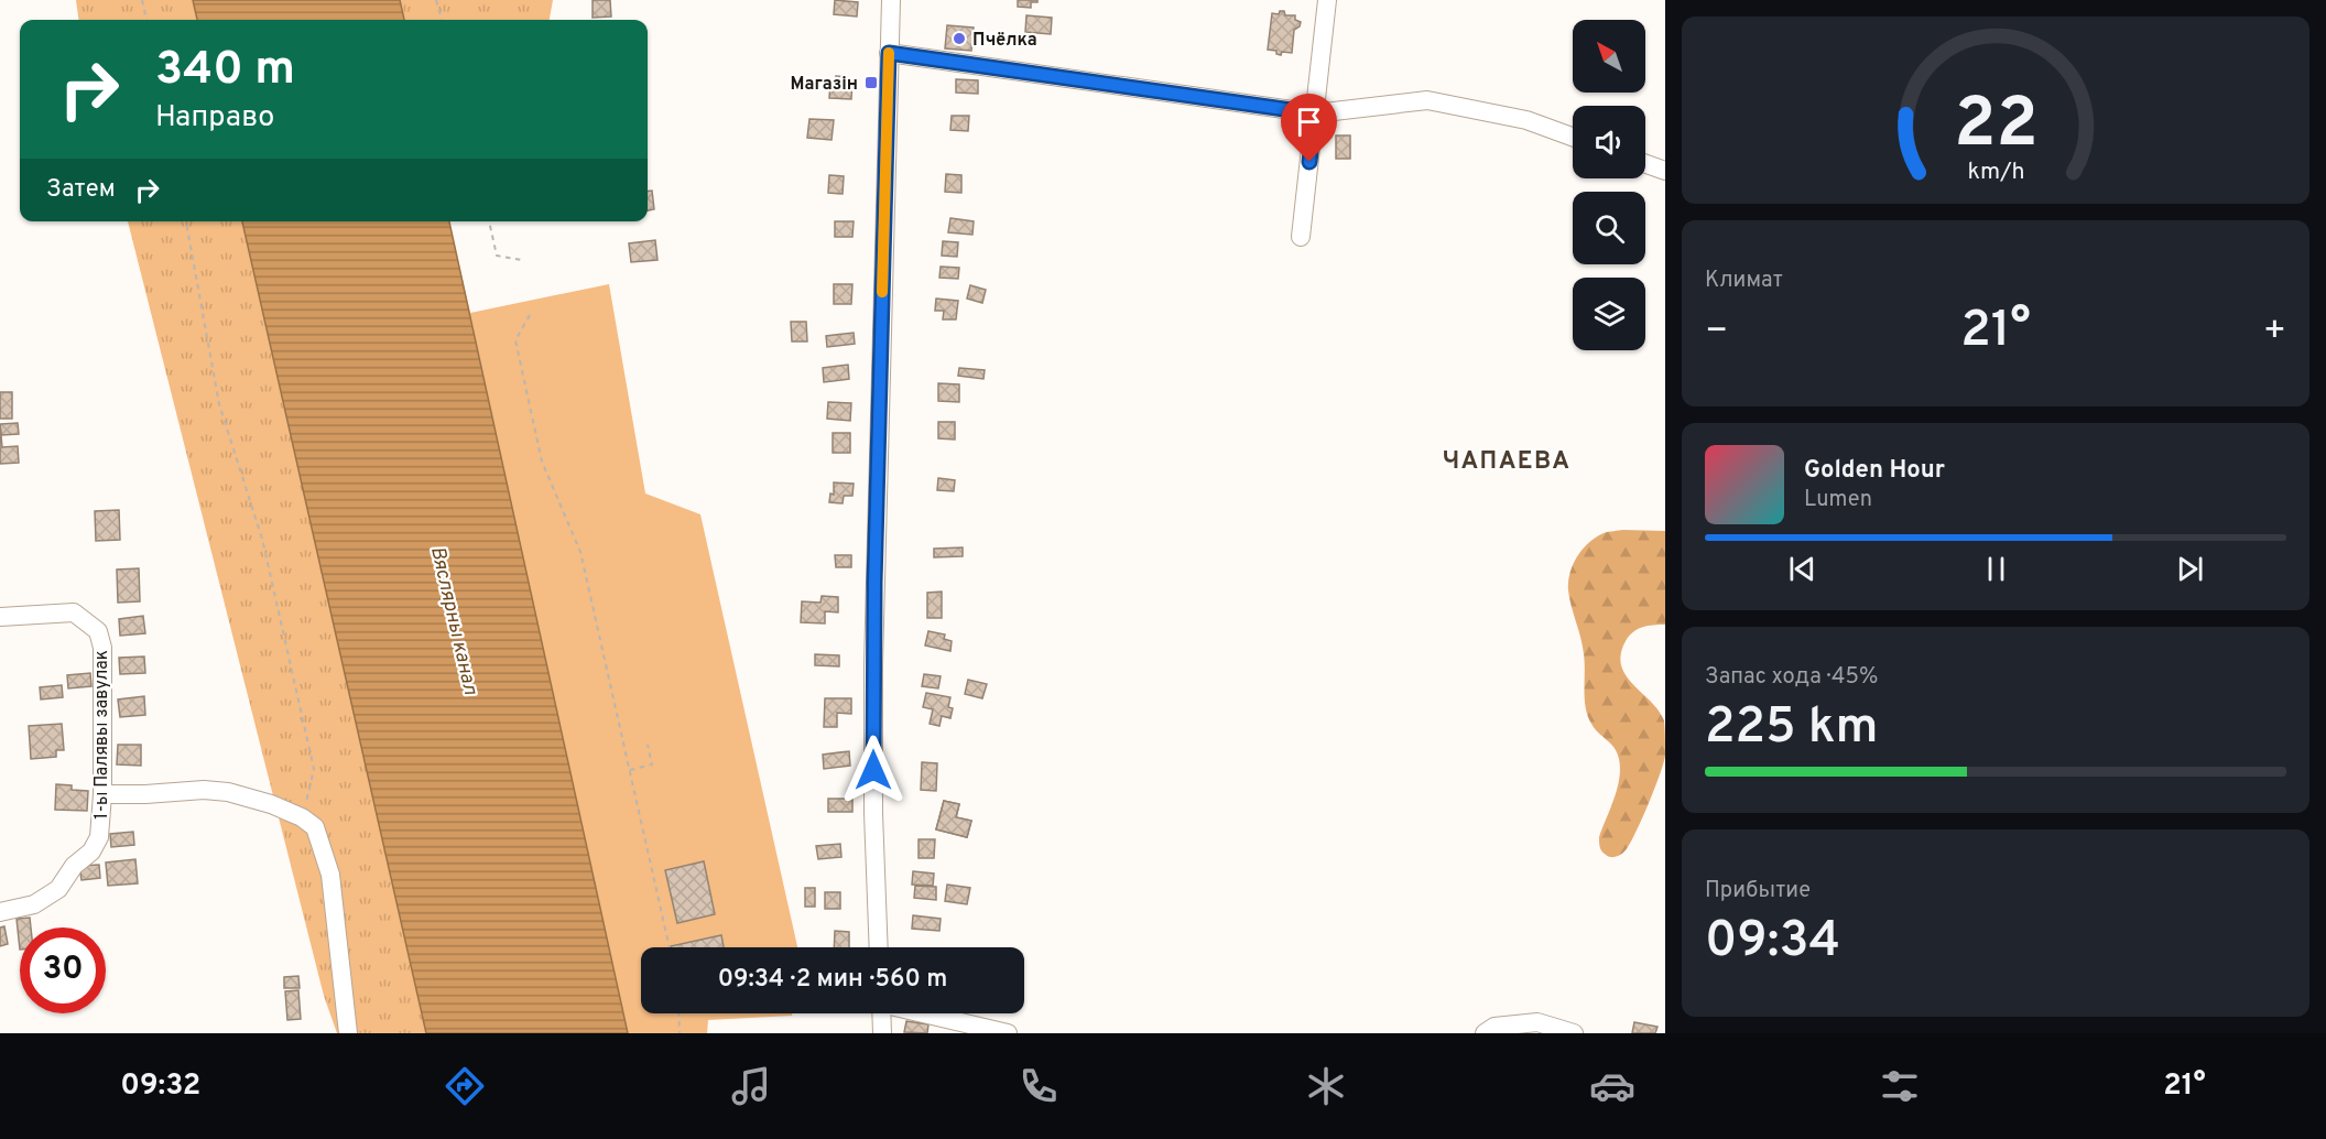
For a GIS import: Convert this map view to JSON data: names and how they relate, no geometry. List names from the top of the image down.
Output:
{
  "streets": {
    "street": ["1-ы Палявы завулак"]
  },
  "districts": ["ЧАПАЕВА"],
  "water": ["Вяслярны канал"],
  "places": {
    "other": ["Пчёлка"],
    "transit": ["Магазін"]
  },
  "north": "top left",
  "page": {
    "turn": ["340 m", "Направо"],
    "then": "Затем",
    "tile": [
      "Климат",
      ["Запас хода · 45%", "225 km"],
      ["Прибытие", "09:34"]
    ],
    "heat": ["−", "21°", "+"],
    "song": ["Golden Hour", "Lumen"],
    "limit": "30",
    "trip": "09:34 · 2 мин · 560 m",
    "tabs": ["09:32", "21°"],
    "gauge": ["22", "km/h"]
  }
}
